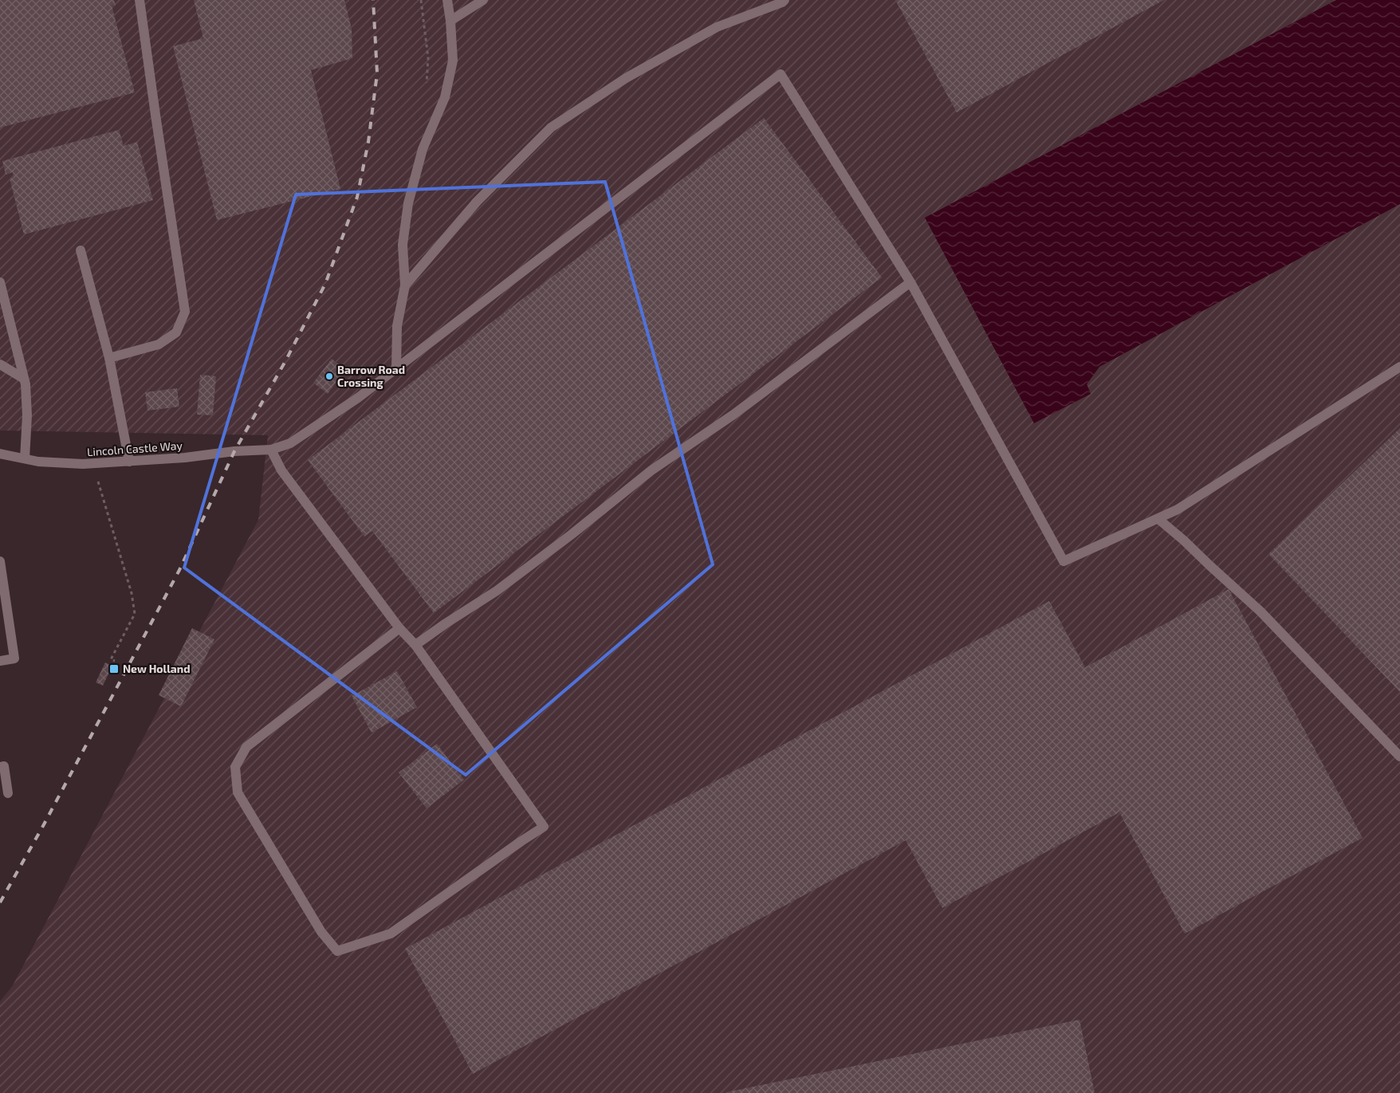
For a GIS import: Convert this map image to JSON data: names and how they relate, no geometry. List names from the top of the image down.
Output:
{
  "streets": {
    "main road": ["Lincoln Castle Way"]
  },
  "places": {
    "other": ["Barrow Road Crossing"],
    "transit": ["New Holland"]
  }
}
